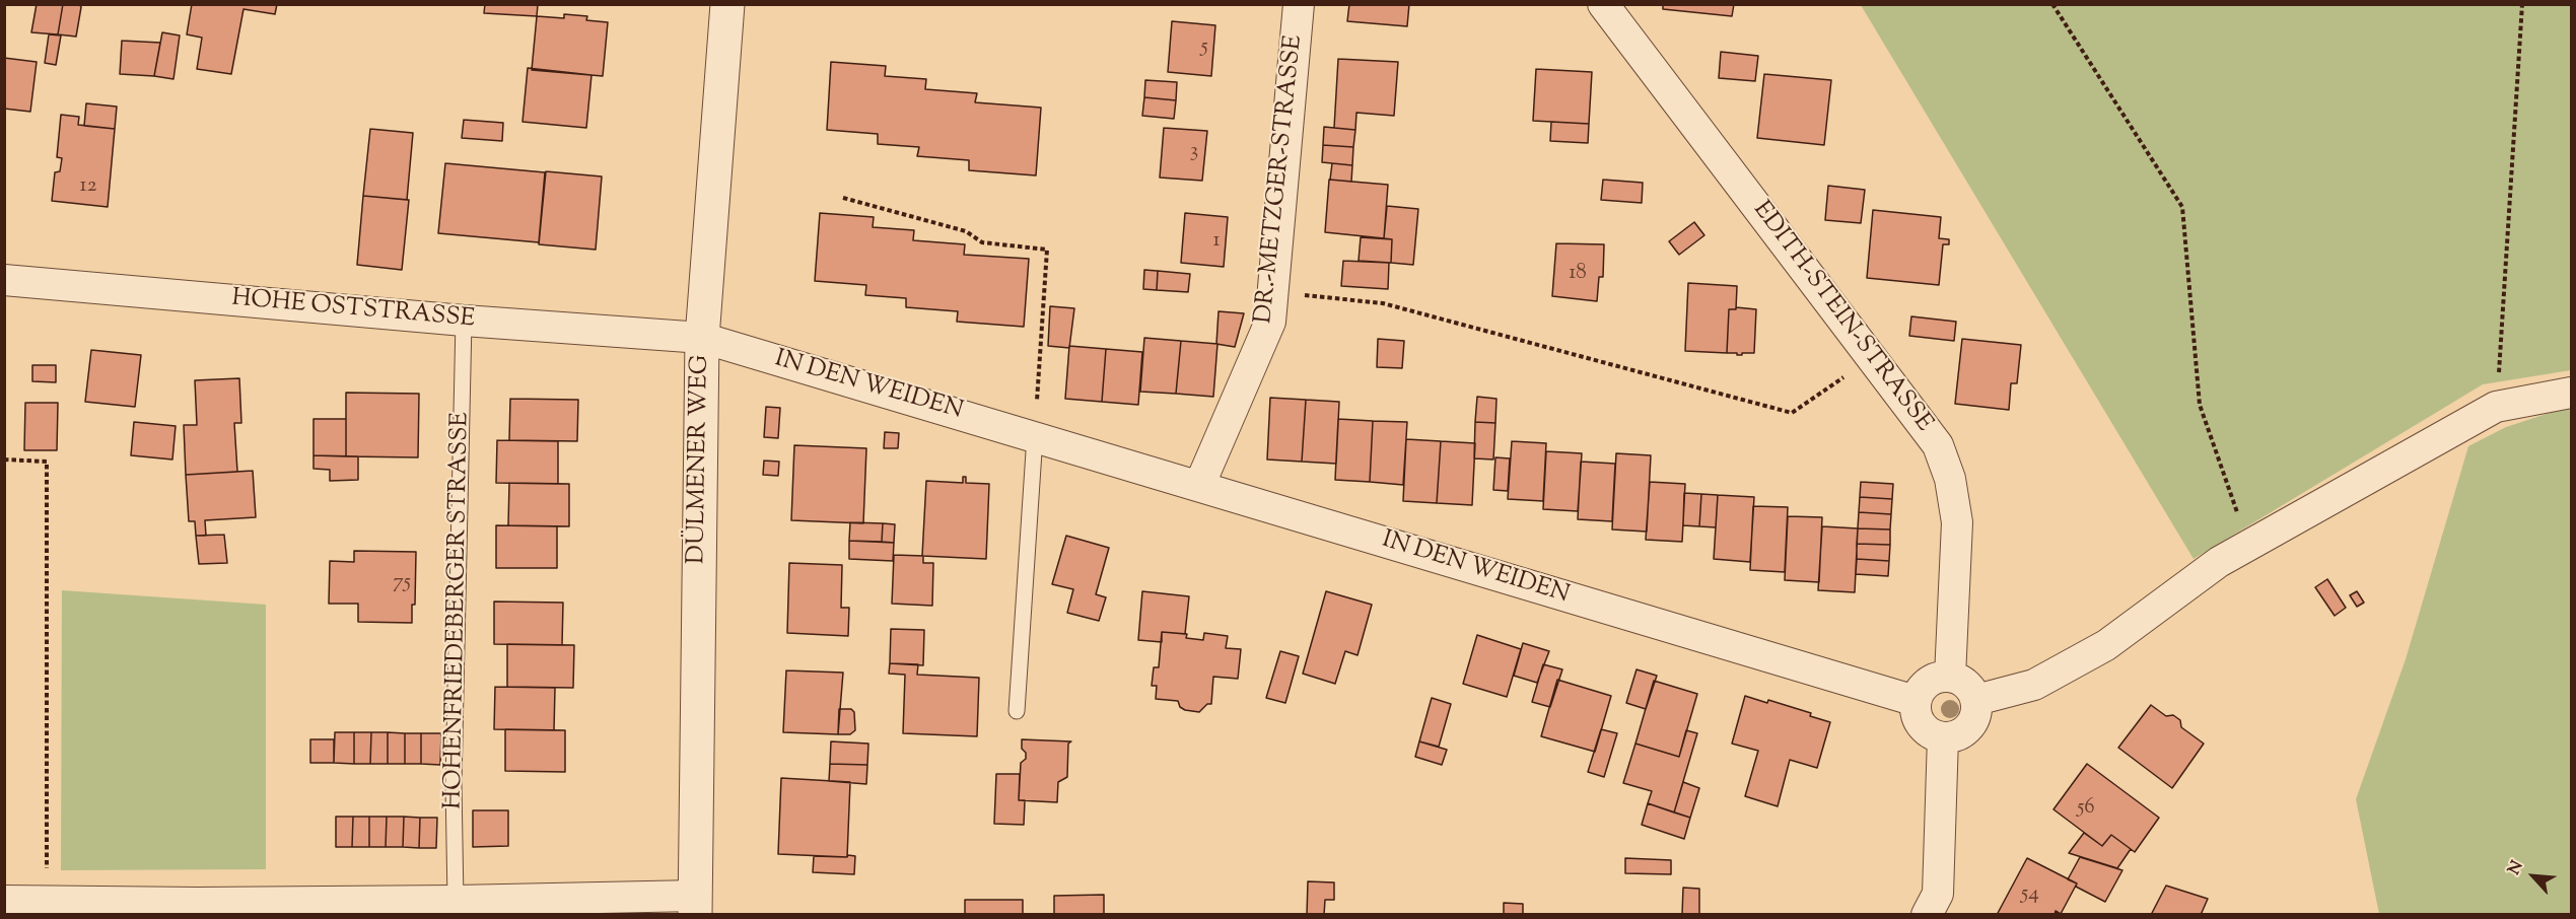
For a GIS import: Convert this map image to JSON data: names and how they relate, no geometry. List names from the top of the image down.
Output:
{
  "streets": {
    "street": [
      "DR.-METZGER-STRASSE",
      "HOHE OSTSTRASSE",
      "EDITH-STEIN-STRASSE",
      "IN DEN WEIDEN",
      "DÜLMENER WEG"
    ],
    "lane": ["HOHENFRIEDEBERGER STRASSE"]
  },
  "crossings": [
    ["DR.-METZGER-STRASSE", "IN DEN WEIDEN"],
    ["HOHE OSTSTRASSE", "IN DEN WEIDEN"],
    ["HOHE OSTSTRASSE", "DÜLMENER WEG"],
    ["HOHE OSTSTRASSE", "HOHENFRIEDEBERGER STRASSE"],
    ["EDITH-STEIN-STRASSE", "IN DEN WEIDEN"],
    ["IN DEN WEIDEN", "DÜLMENER WEG"]
  ],
  "house_numbers": [
    "5",
    "3",
    "12",
    "1",
    "18",
    "75",
    "56",
    "54"
  ],
  "north": "top left"
}
